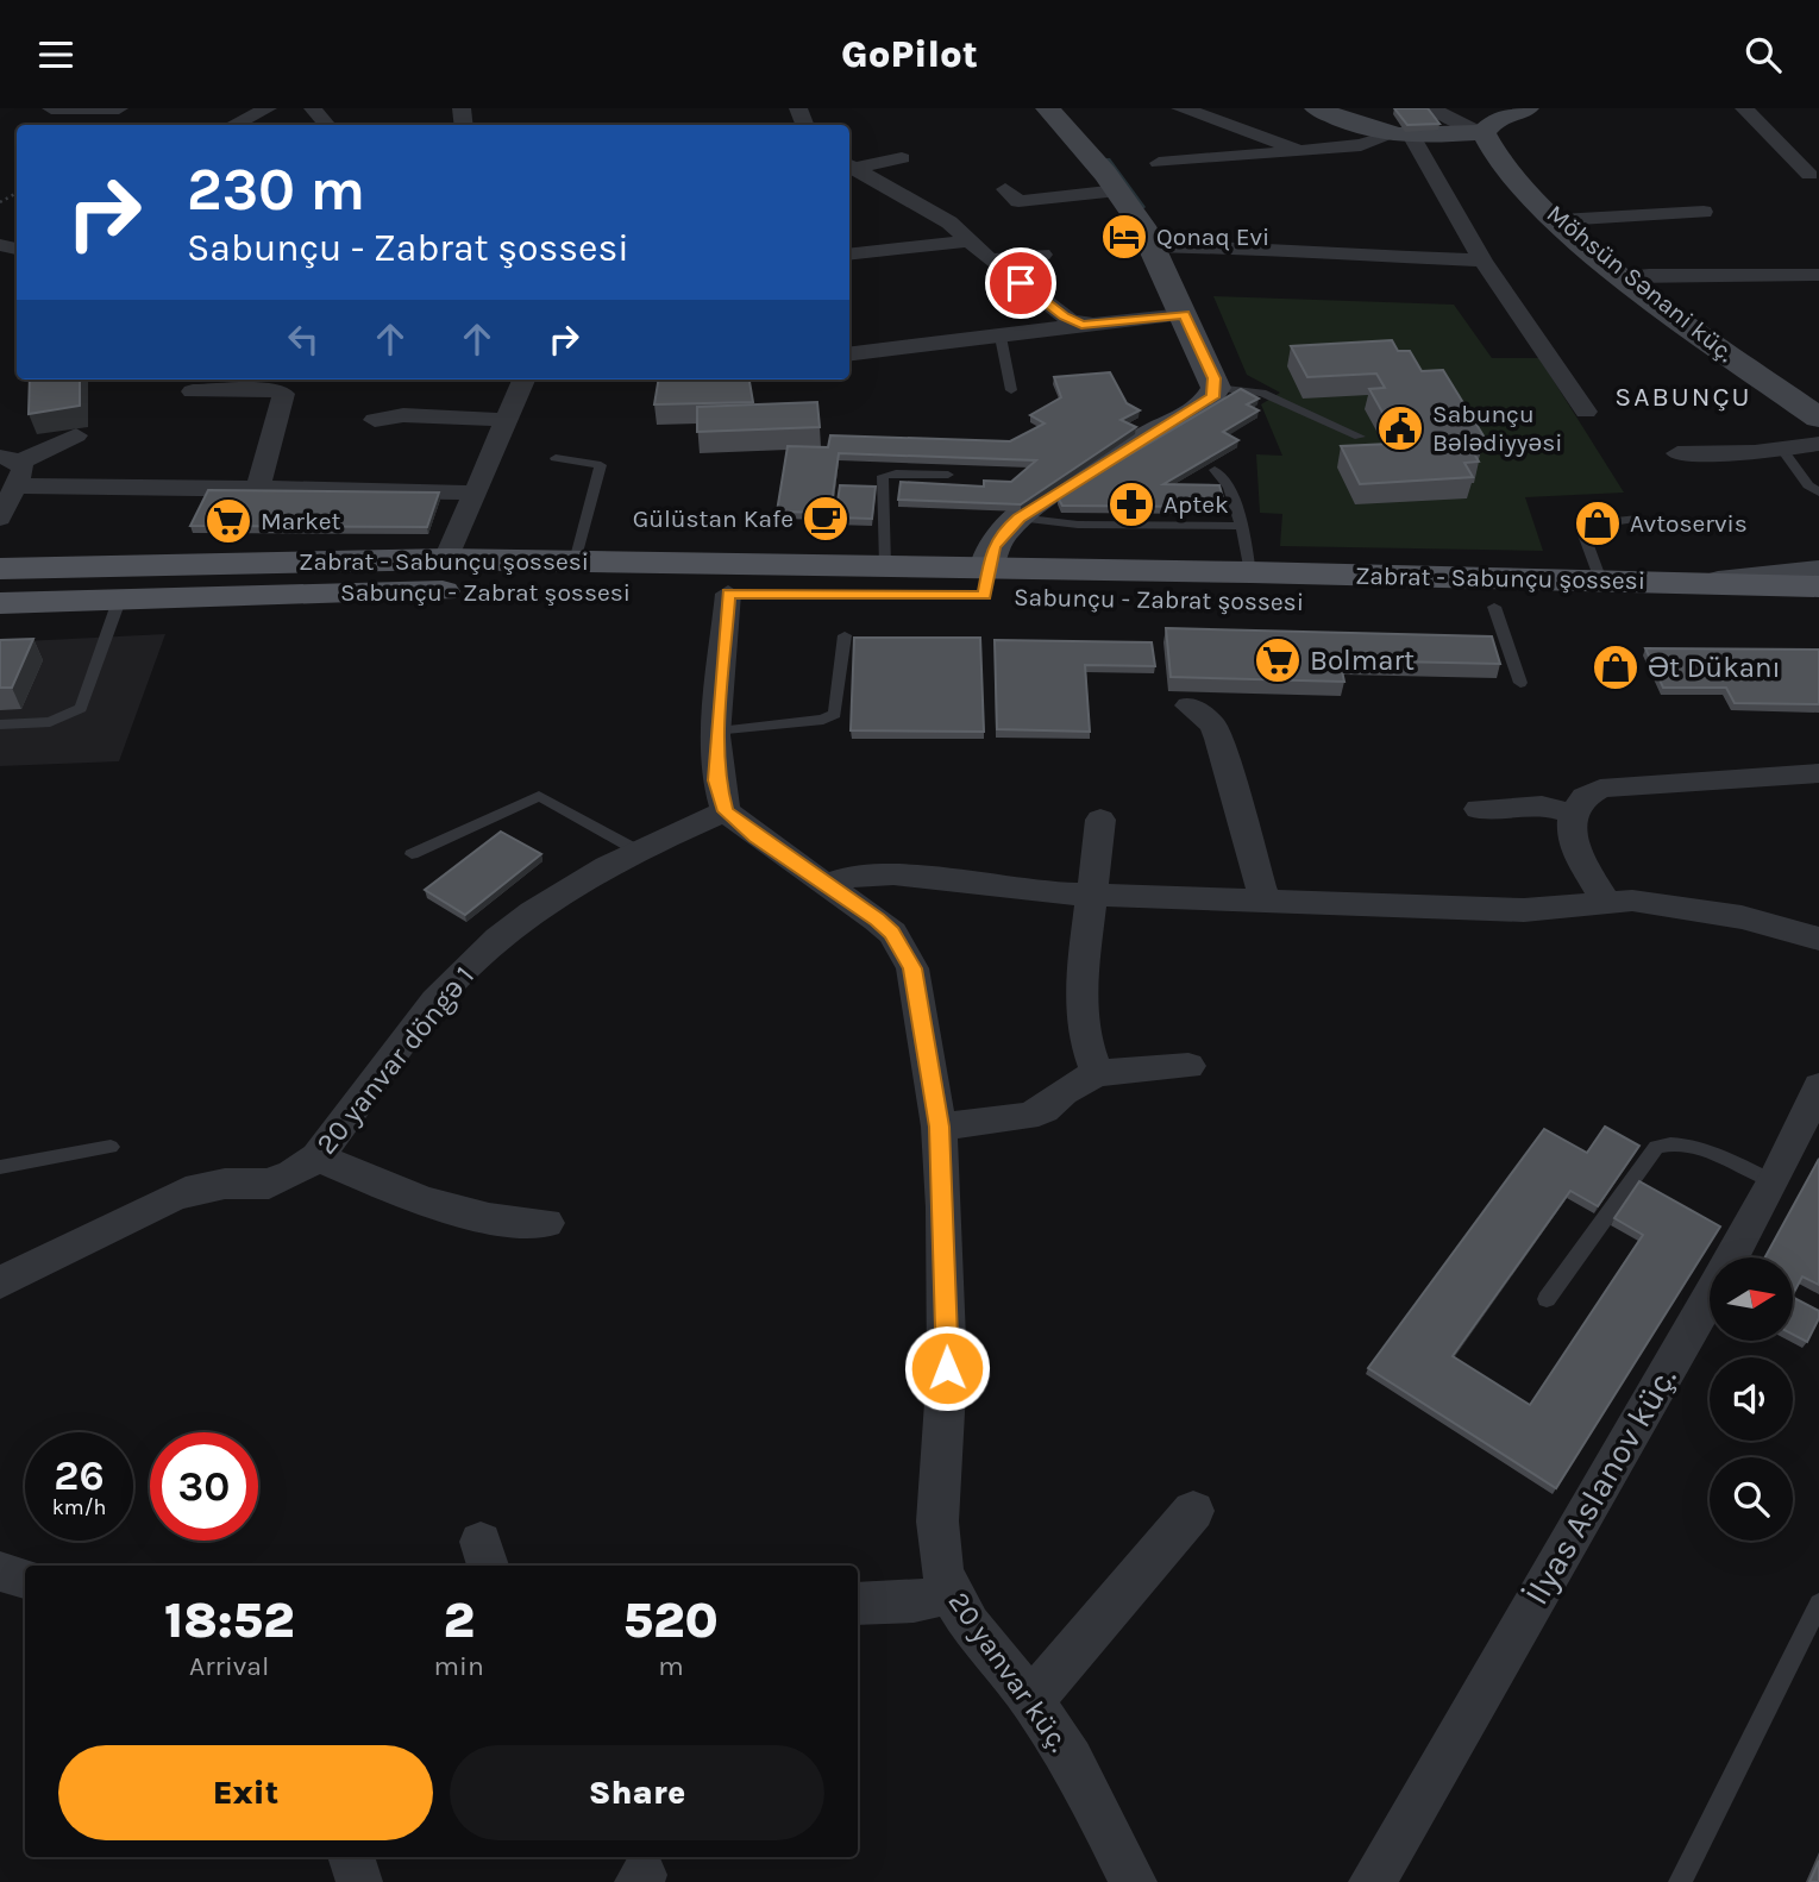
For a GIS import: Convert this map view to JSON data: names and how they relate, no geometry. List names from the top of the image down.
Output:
{
  "streets": {
    "main road": ["Zabrat - Sabunçu şossesi", "Sabunçu - Zabrat şossesi"],
    "street": [
      "Möhsün Sənani küç.",
      "20 yanvar döngə 1",
      "İlyas Aslanov küç.",
      "20 yanvar küç."
    ]
  },
  "crossings": [
    ["Zabrat - Sabunçu şossesi", "Sabunçu - Zabrat şossesi"],
    ["20 yanvar döngə 1", "20 yanvar küç."]
  ],
  "districts": ["SABUNÇU"],
  "places": {
    "hotel": ["Qonaq Evi"],
    "public building": ["Sabunçu Bələdiyyəsi"],
    "pharmacy": ["Aptek"],
    "cafe": ["Gülüstan Kafe"],
    "supermarket": ["Market", "Bolmart"],
    "shop": ["Avtoservis", "Ət Dükanı"]
  },
  "north": "right",
  "page": {
    "header": "GoPilot",
    "turn": ["230 m", "Sabunçu - Zabrat şossesi"],
    "speed": "26 km/h",
    "limit": "30",
    "eta": [
      "18:52",
      "Arrival",
      "2",
      "min",
      "520",
      "m"
    ],
    "buttons": ["Exit", "Share"]
  }
}
